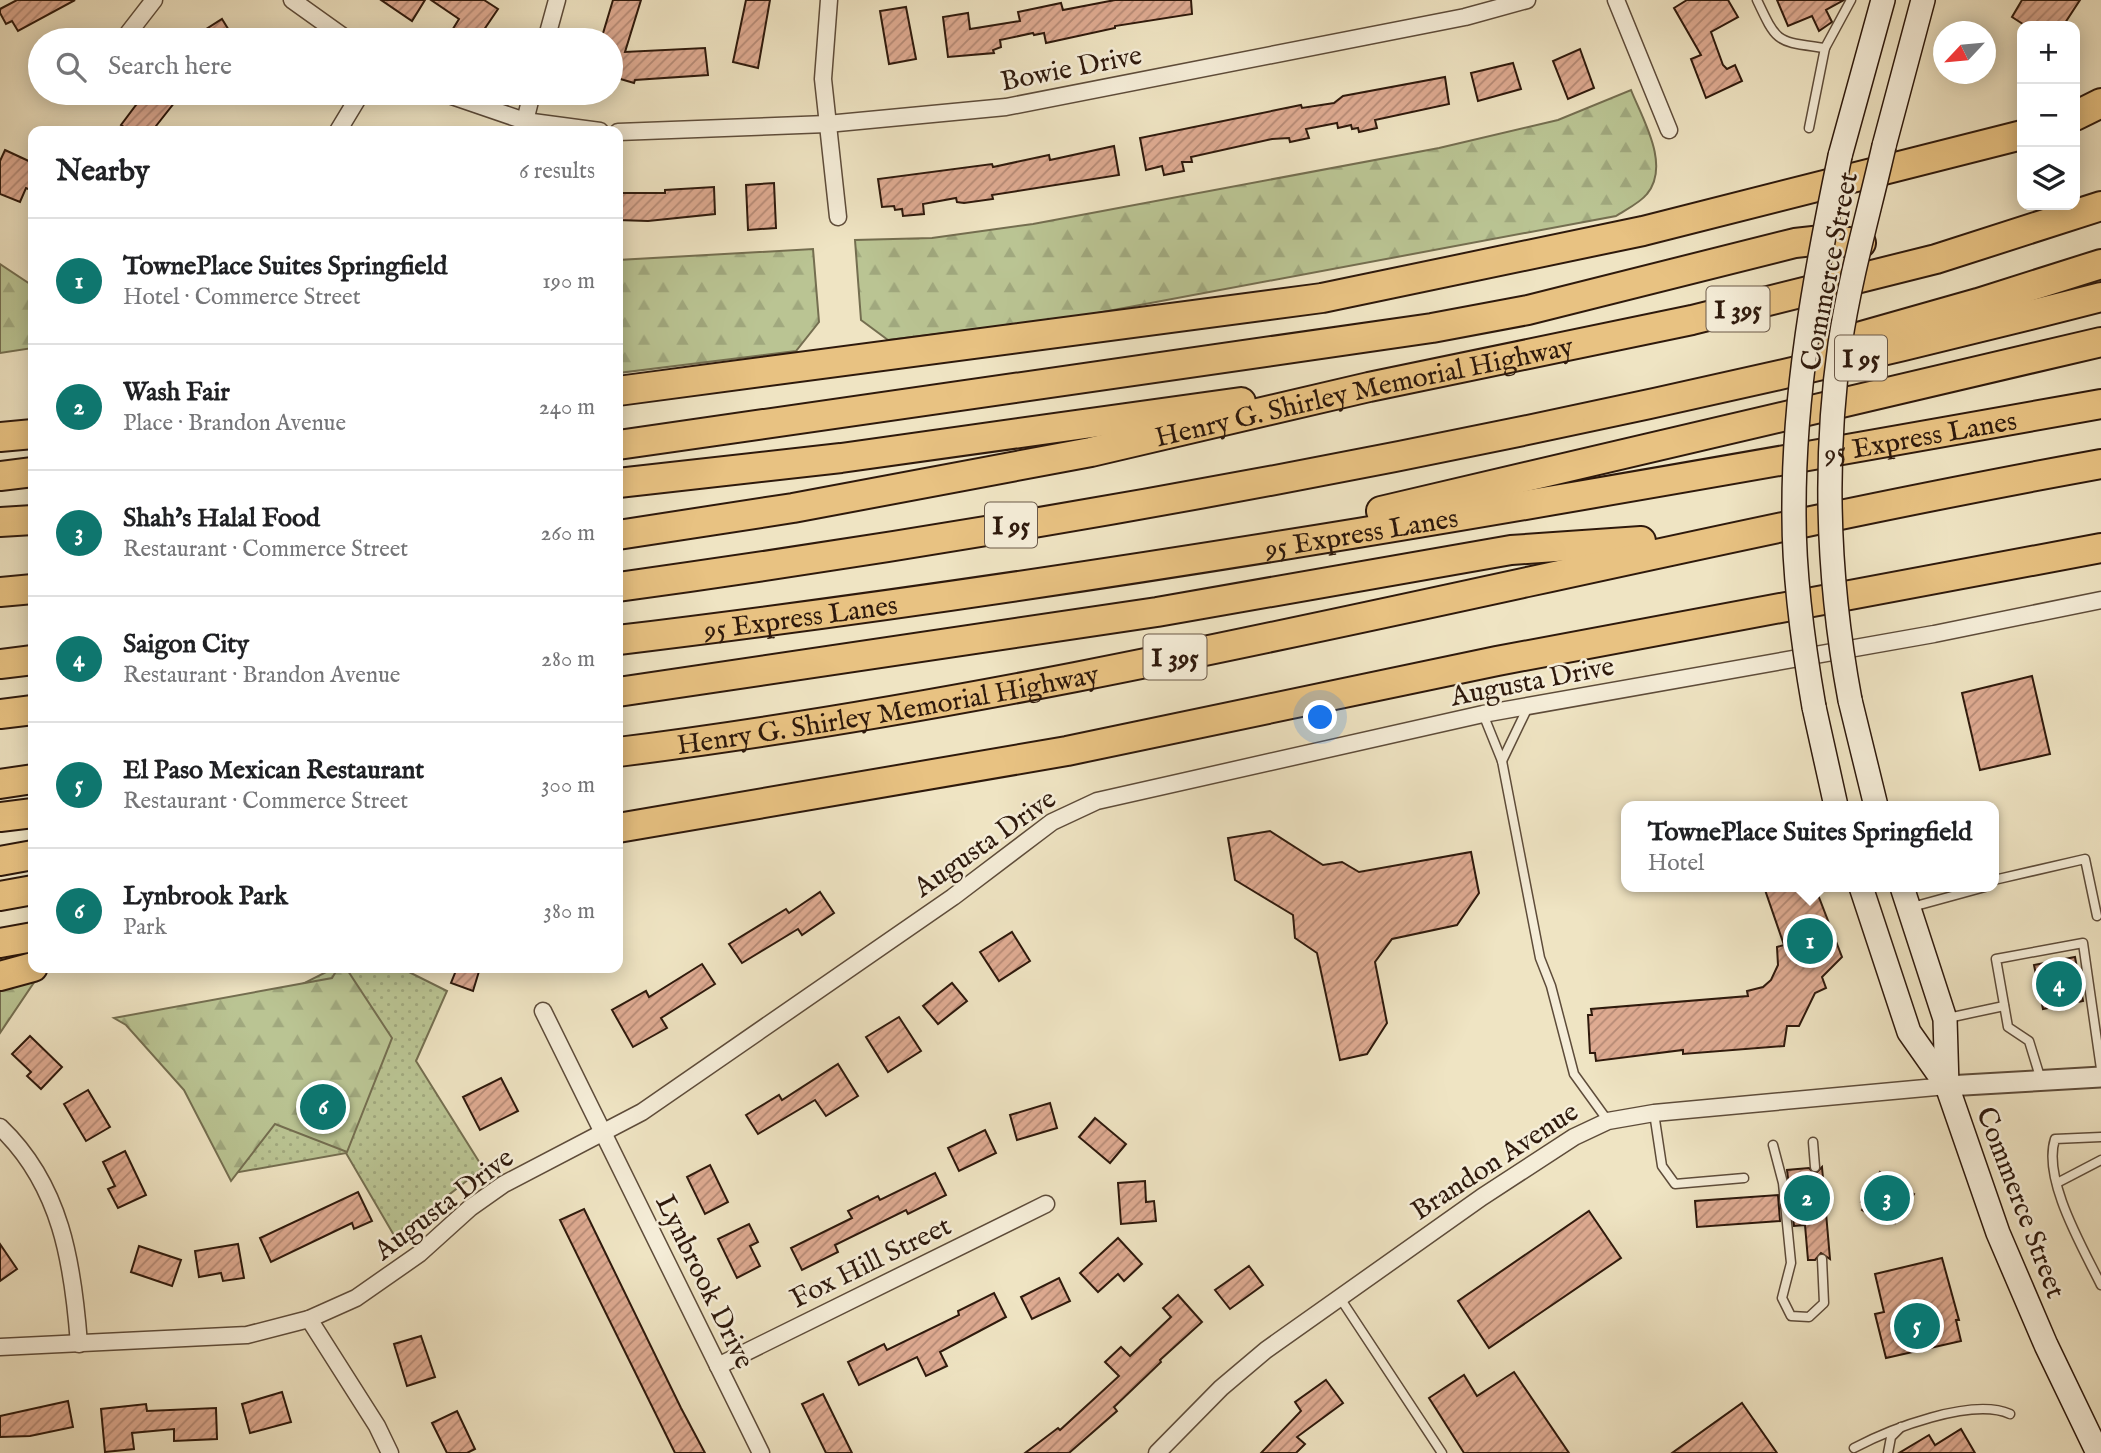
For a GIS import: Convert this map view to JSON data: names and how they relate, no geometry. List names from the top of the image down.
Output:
{
  "streets": {
    "highway": [
      "I 395",
      "I 95",
      "Henry G. Shirley Memorial Highway",
      "95 Express Lanes"
    ],
    "main road": ["Commerce Street"],
    "street": [
      "Bowie Drive",
      "Augusta Drive",
      "Brandon Avenue",
      "Fox Hill Street",
      "Lynbrook Drive"
    ]
  },
  "crossings": [
    ["Commerce Street", "Brandon Avenue"],
    ["Augusta Drive", "Lynbrook Drive"],
    ["Fox Hill Street", "Lynbrook Drive"]
  ],
  "north": "bottom left",
  "page": {
    "map_buttons": ["+", "−"],
    "search": "Search here",
    "heading": ["Nearby", "6 results"],
    "list": [
      {
        "mark": "1",
        "name": "TownePlace Suites Springfield",
        "note": "Hotel · Commerce Street",
        "value": "190 m"
      },
      {
        "mark": "2",
        "name": "Wash Fair",
        "note": "Place · Brandon Avenue",
        "value": "240 m"
      },
      {
        "mark": "3",
        "name": "Shah's Halal Food",
        "note": "Restaurant · Commerce Street",
        "value": "260 m"
      },
      {
        "mark": "4",
        "name": "Saigon City",
        "note": "Restaurant · Brandon Avenue",
        "value": "280 m"
      },
      {
        "mark": "5",
        "name": "El Paso Mexican Restaurant",
        "note": "Restaurant · Commerce Street",
        "value": "300 m"
      },
      {
        "mark": "6",
        "name": "Lynbrook Park",
        "note": "Park",
        "value": "380 m"
      }
    ],
    "popup": ["TownePlace Suites Springfield", "Hotel"],
    "pins": [
      "1",
      "4",
      "6",
      "2",
      "3",
      "5"
    ]
  }
}
